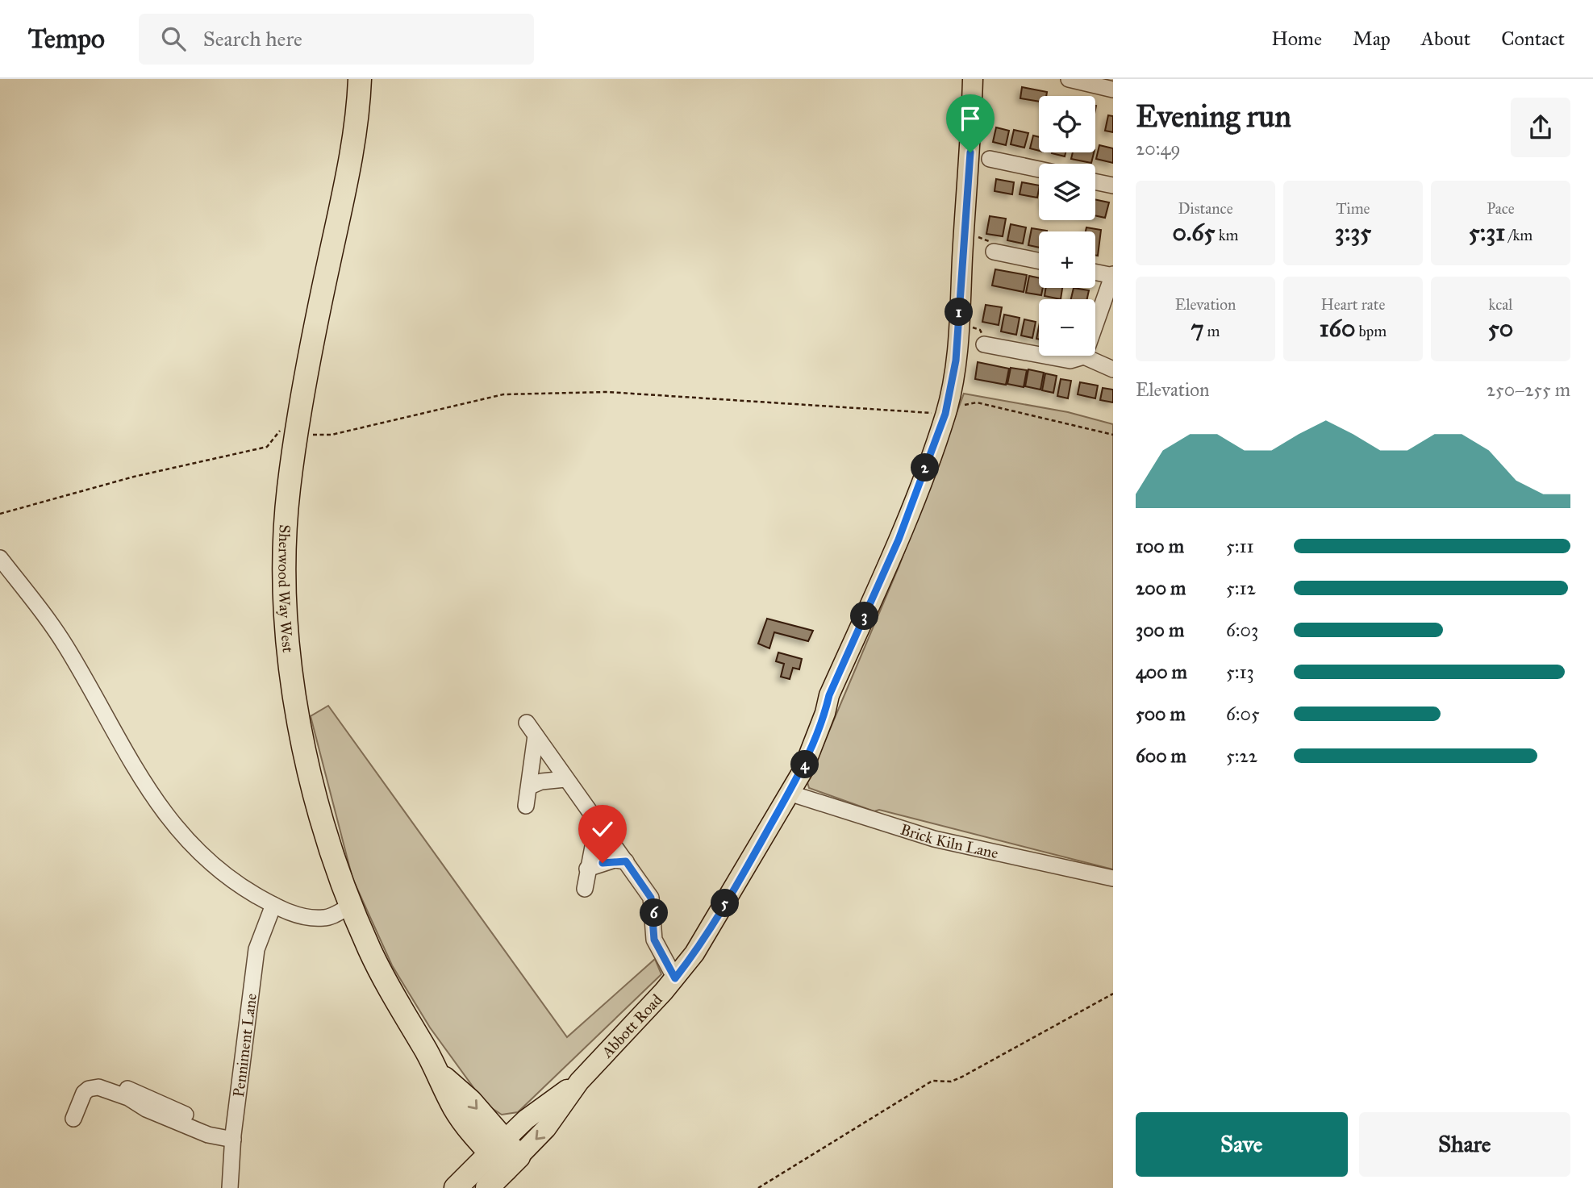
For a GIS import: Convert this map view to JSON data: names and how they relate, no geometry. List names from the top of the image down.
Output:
{
  "streets": {
    "highway": ["Sherwood Way West", "Abbott Road"],
    "street": ["Brick Kiln Lane", "Penniment Lane"]
  },
  "crossings": [
    ["Sherwood Way West", "Abbott Road"],
    ["Brick Kiln Lane", "Abbott Road"]
  ],
  "page": {
    "header": "Tempo",
    "search": "Search here",
    "nav": [
      "Home",
      "Map",
      "About",
      "Contact"
    ],
    "heading": ["Evening run", "20:49"],
    "map_buttons": ["+", "−"],
    "stats": [
      ["Distance", "0.65 km"],
      ["Time", "3:35"],
      ["Pace", "5:31 /km"],
      ["Elevation", "7 m"],
      ["Heart rate", "160 bpm"],
      ["kcal", "50"]
    ],
    "pins": [
      "1",
      "2",
      "3",
      "4",
      "5",
      "6"
    ],
    "chart": ["Elevation", "250–255 m"],
    "list": [
      {
        "name": "100 m",
        "note": "5:11"
      },
      {
        "name": "200 m",
        "note": "5:12"
      },
      {
        "name": "300 m",
        "note": "6:03"
      },
      {
        "name": "400 m",
        "note": "5:13"
      },
      {
        "name": "500 m",
        "note": "6:05"
      },
      {
        "name": "600 m",
        "note": "5:22"
      }
    ],
    "buttons": ["Save", "Share"]
  }
}
